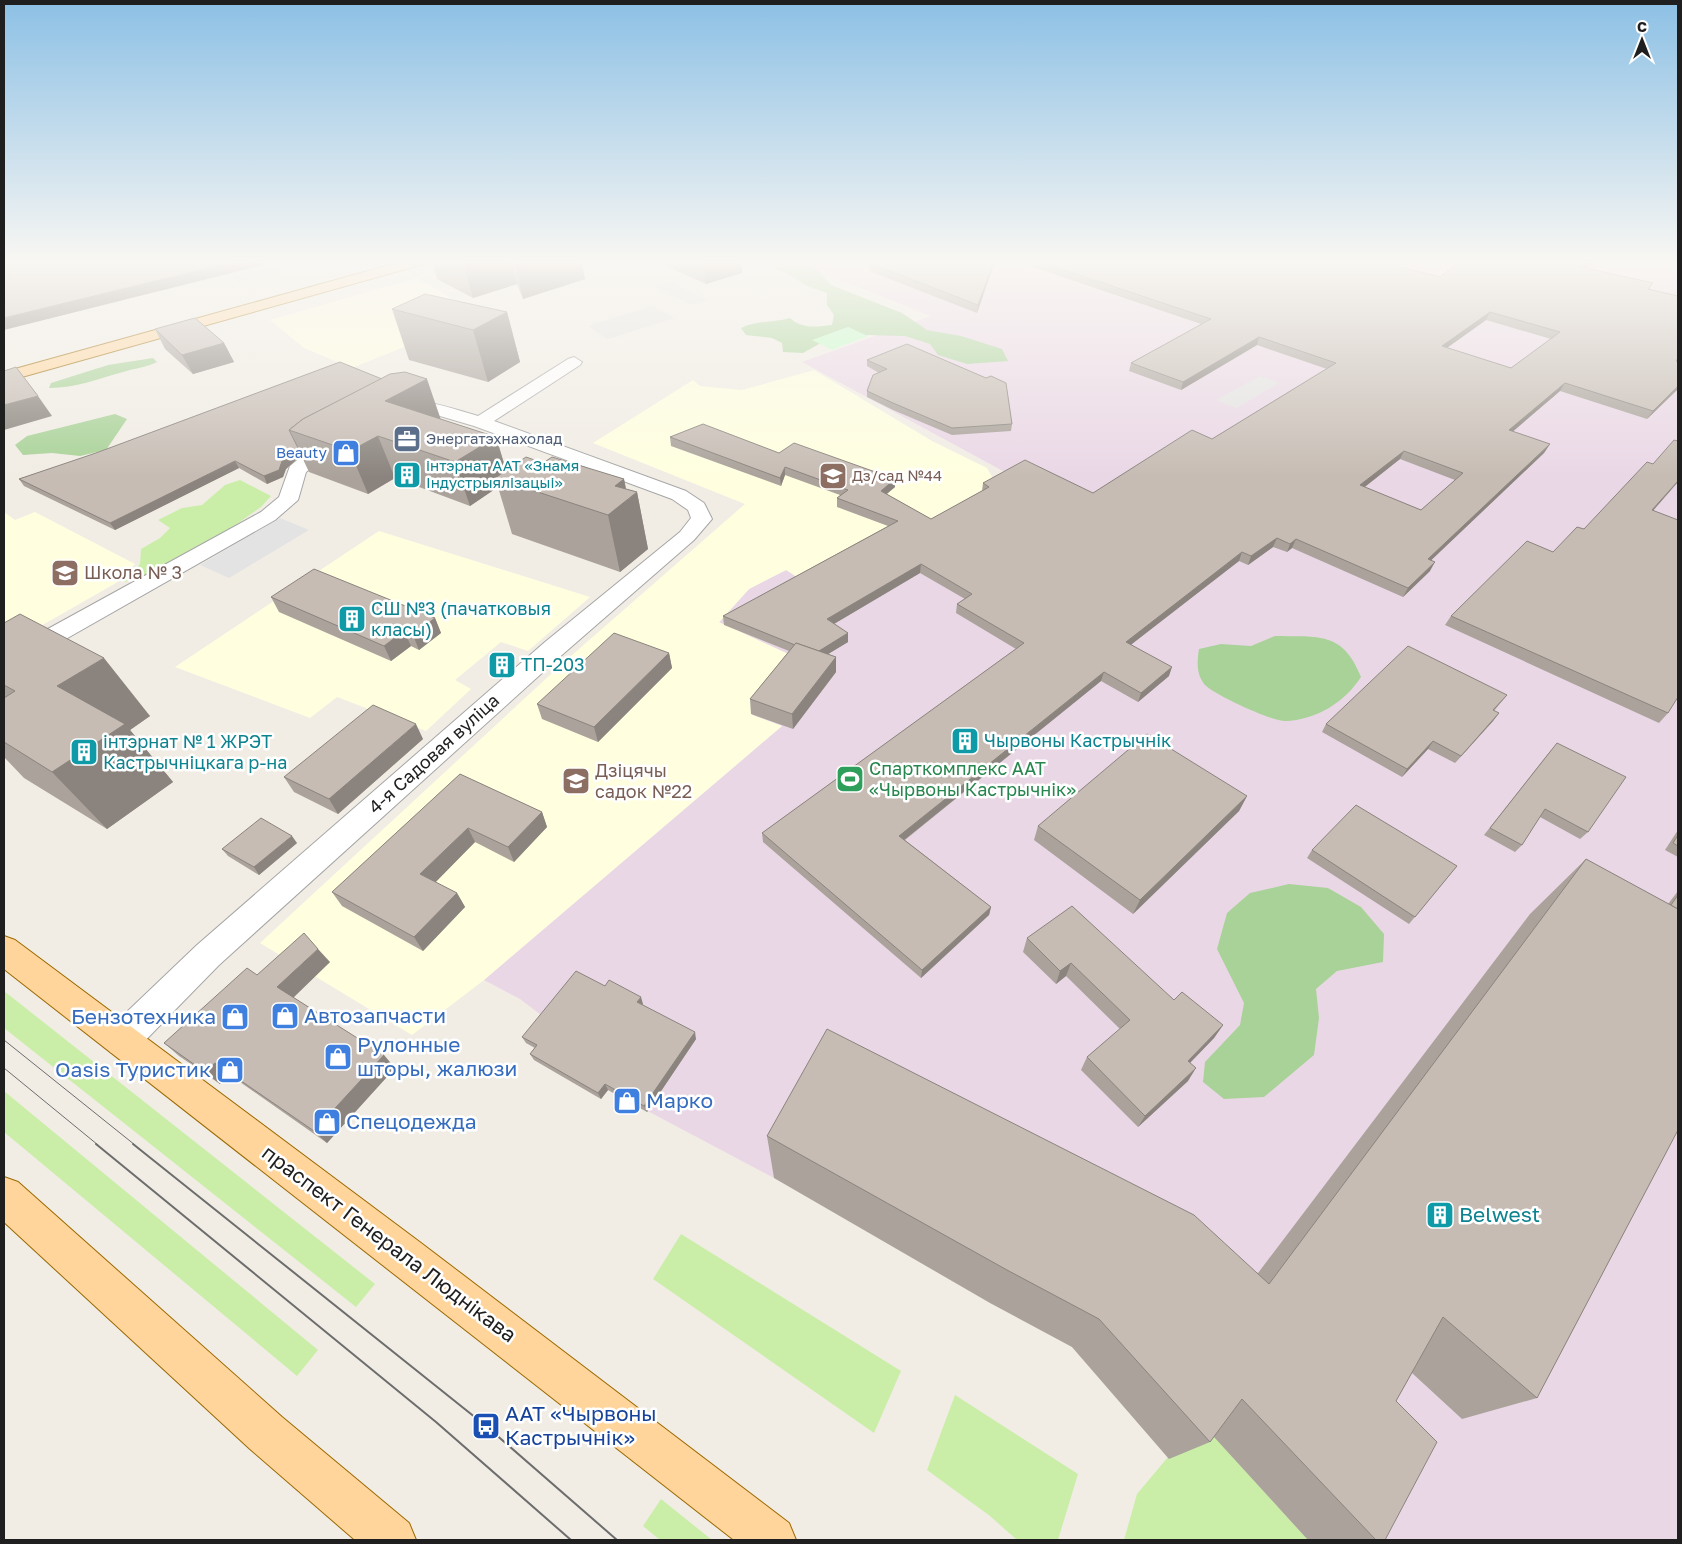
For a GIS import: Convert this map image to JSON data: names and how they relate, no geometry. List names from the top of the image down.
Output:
{
  "streets": {
    "main road": ["праспект Генерала Люднікава"],
    "street": ["4-я Садовая вуліца"]
  },
  "crossings": [
    ["4-я Садовая вуліца", "праспект Генерала Люднікава"]
  ],
  "places": {
    "office": ["Энергатэхнахолад"],
    "shop": [
      "Beauty",
      "Автозапчасти",
      "Бензотехника",
      "Рулонные шторы, жалюзи",
      "Oasis Туристик",
      "Марко",
      "Спецодежда"
    ],
    "building": [
      "інтэрнат ААТ «Знамя Індустрыялізацыі»",
      "СШ №3 (пачатковыя класы)",
      "ТП-203",
      "Чырвоны Кастрычнік",
      "інтэрнат № 1 ЖРЭТ Кастрычніцкага р-на",
      "Belwest"
    ],
    "school or university": ["Дз/сад №44", "Школа № 3", "Дзіцячы садок №22"],
    "sports": ["Спарткомплекс ААТ «Чырвоны Кастрычнік»"],
    "bus stop": ["ААТ «Чырвоны Кастрычнік»"]
  },
  "north": "top"
}
